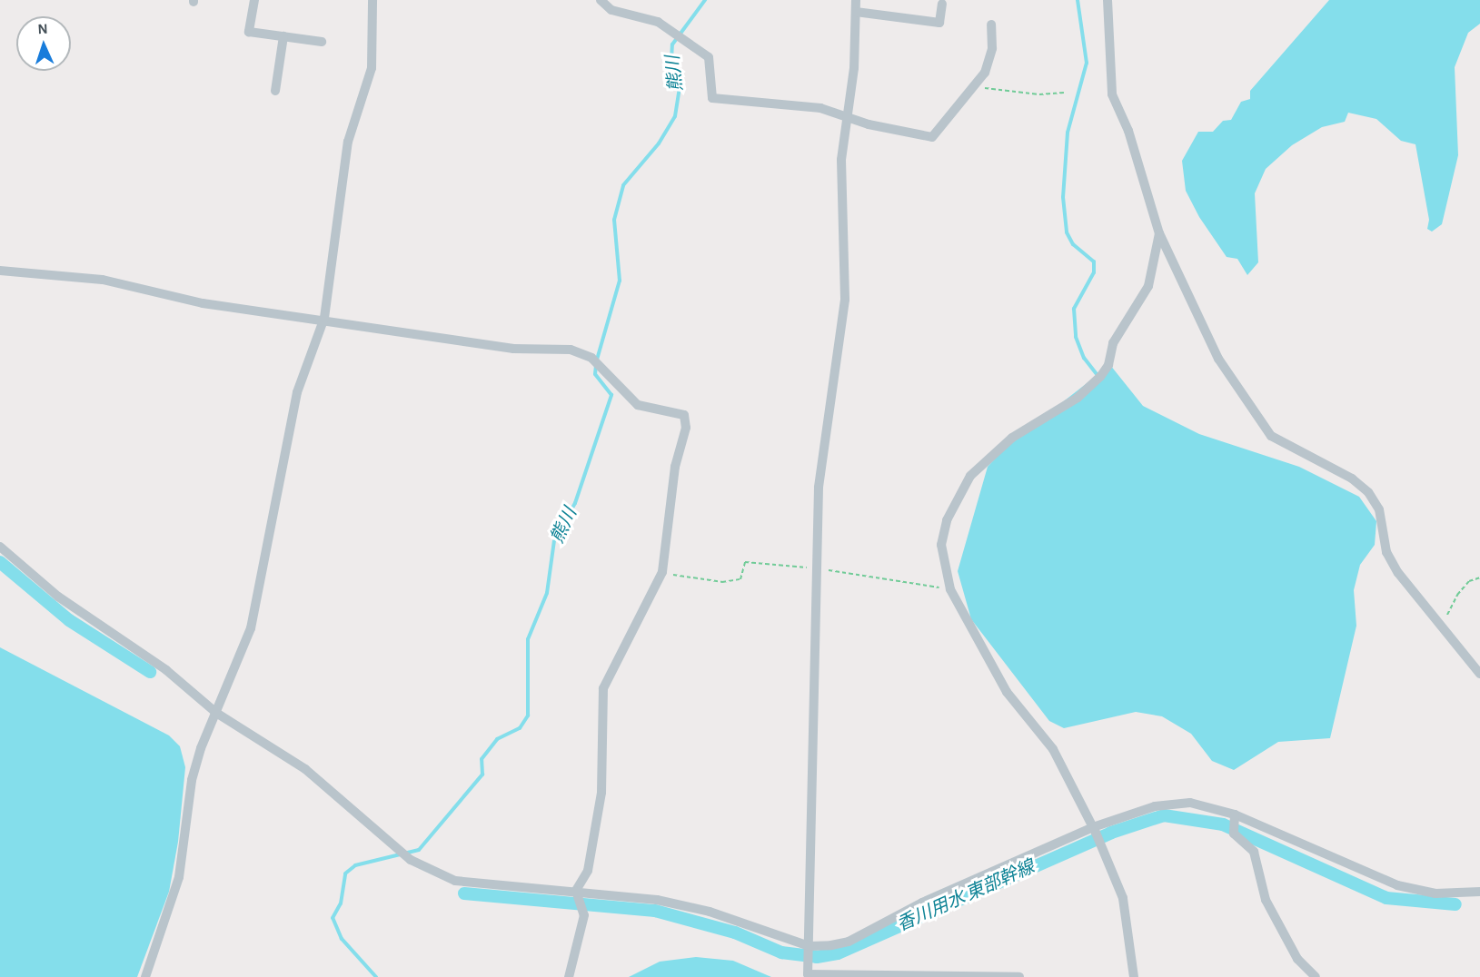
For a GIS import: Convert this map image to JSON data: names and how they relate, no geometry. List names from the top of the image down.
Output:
{
  "water": ["熊川", "香川用水 東部幹線"],
  "north": "top"
}
